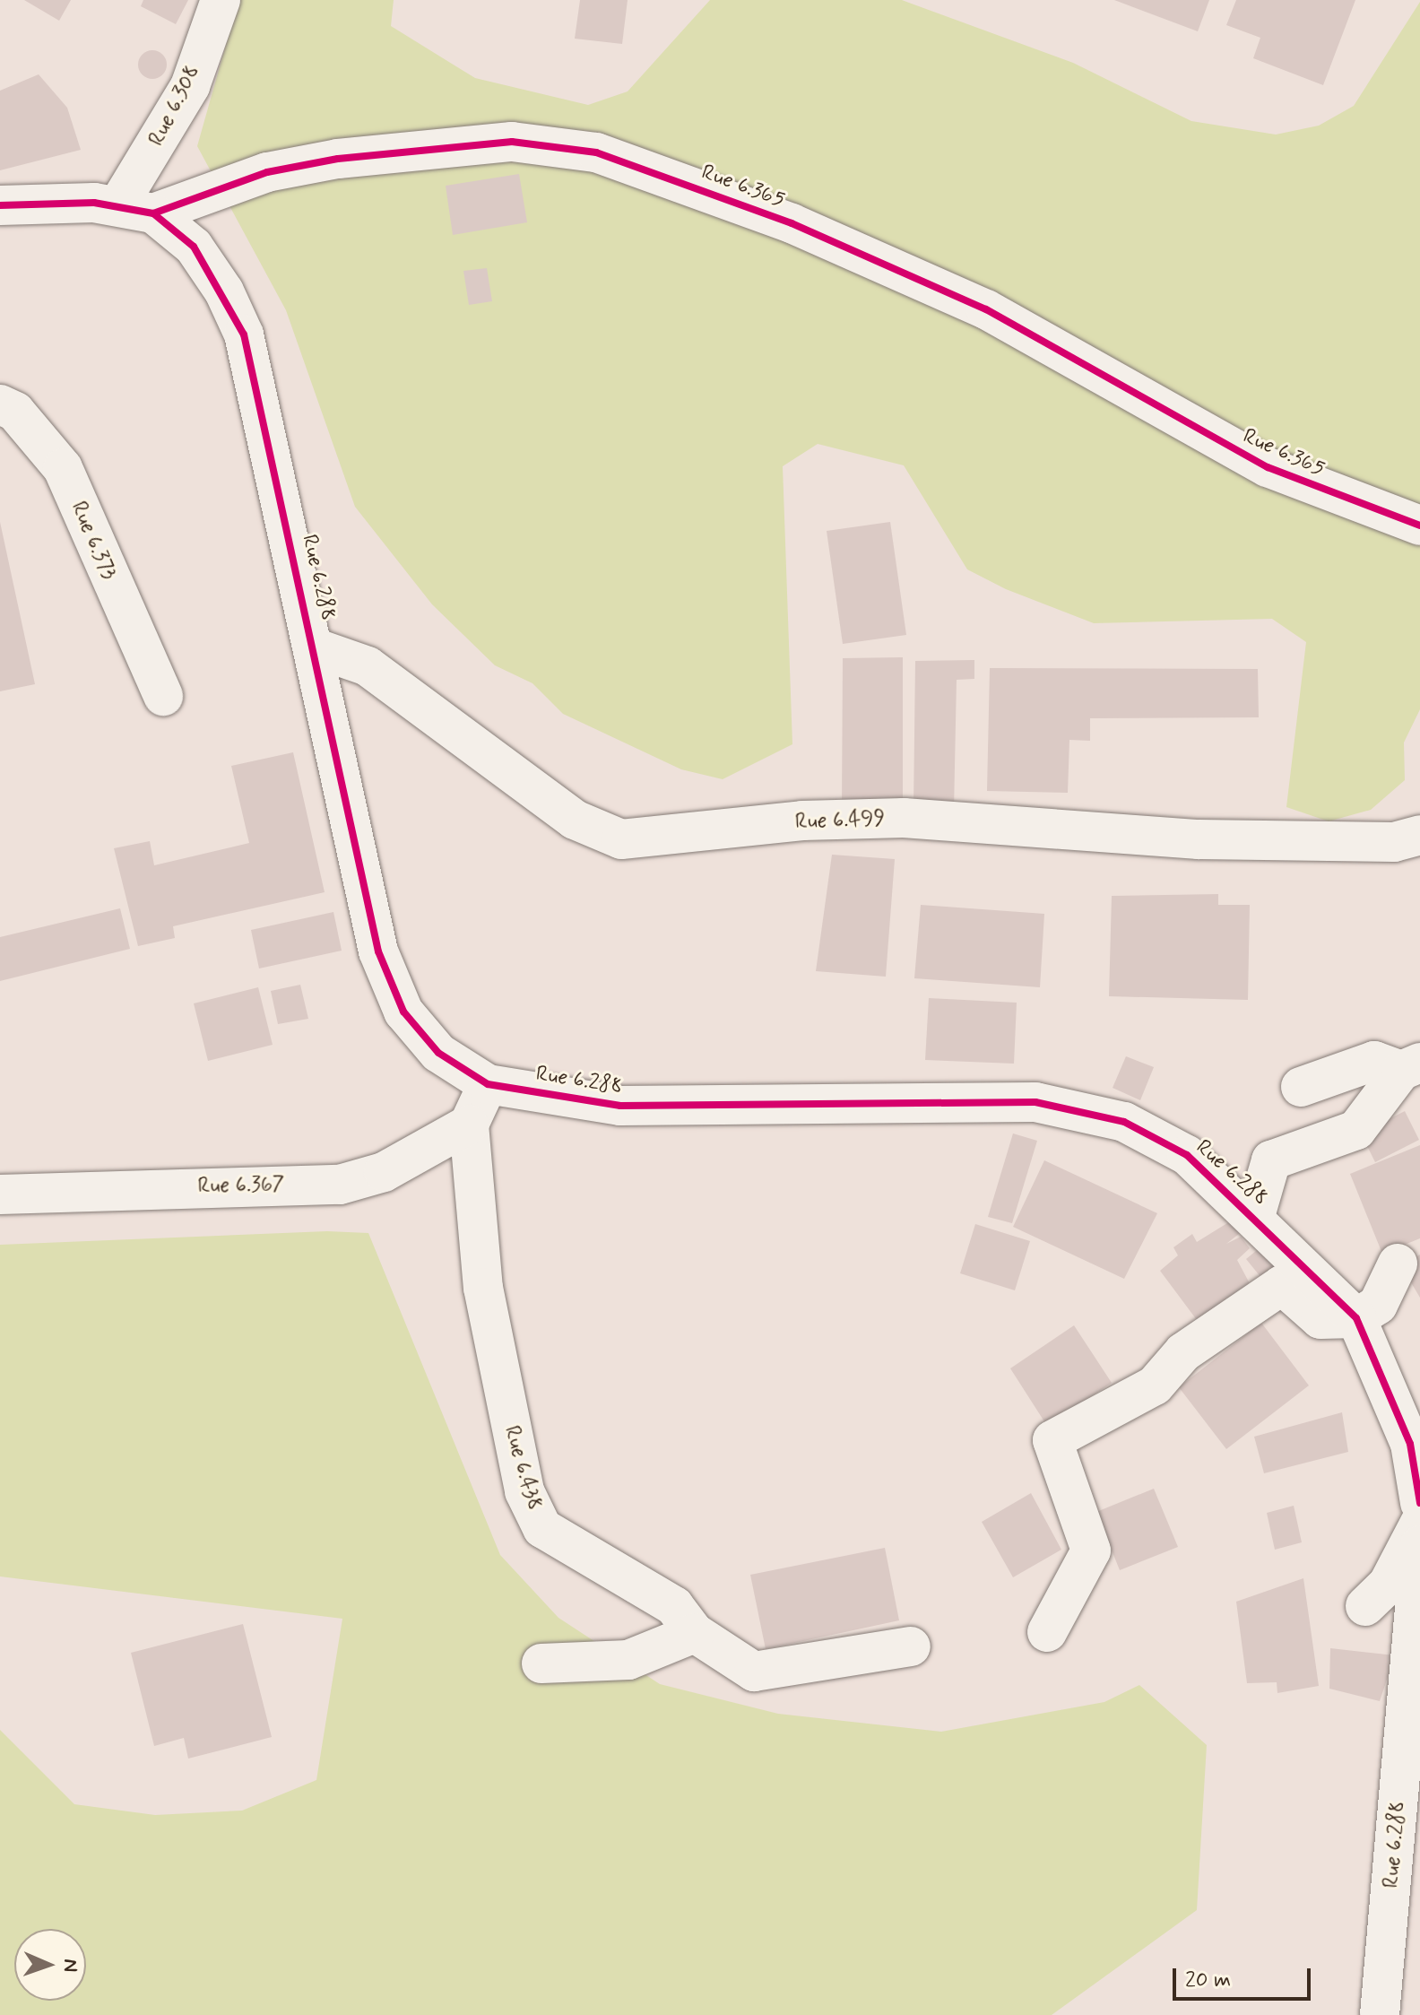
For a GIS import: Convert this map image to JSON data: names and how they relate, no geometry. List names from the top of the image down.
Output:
{
  "streets": {
    "street": [
      "Rue 6.308",
      "Rue 6.365",
      "Rue 6.373",
      "Rue 6.288",
      "Rue 6.499",
      "Rue 6.367",
      "Rue 6.438"
    ]
  },
  "crossings": [
    ["Rue 6.308", "Rue 6.365"],
    ["Rue 6.308", "Rue 6.288"],
    ["Rue 6.365", "Rue 6.288"],
    ["Rue 6.288", "Rue 6.499"],
    ["Rue 6.367", "Rue 6.438"]
  ],
  "scale_bar": "20 m",
  "north": "right"
}
